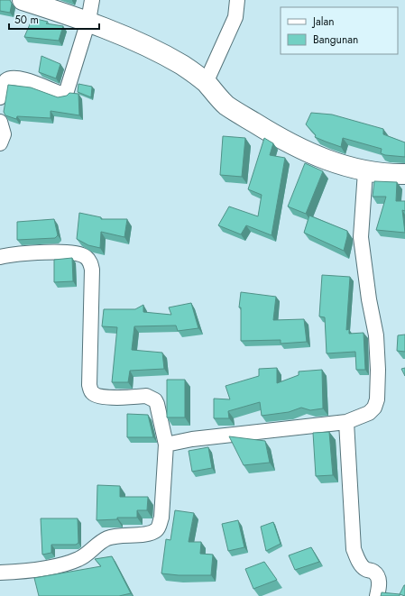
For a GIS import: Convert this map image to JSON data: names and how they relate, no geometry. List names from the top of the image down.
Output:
{
  "legend": ["Jalan", "Bangunan"],
  "scale_bar": "50 m"
}
